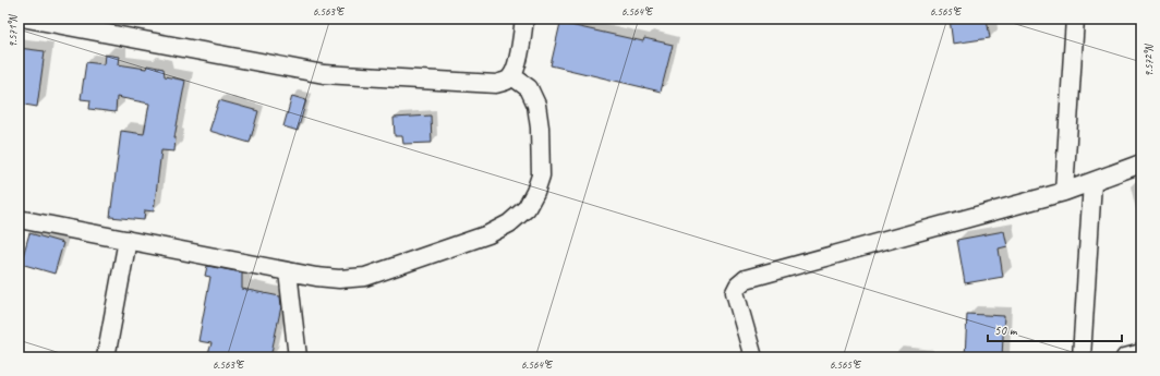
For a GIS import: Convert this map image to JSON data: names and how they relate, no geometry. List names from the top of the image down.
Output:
{
  "scale_bar": "50 m",
  "coordinates": [
    "6.563°E",
    "6.564°E",
    "6.565°E",
    "9.571°N",
    "9.572°N"
  ]
}
